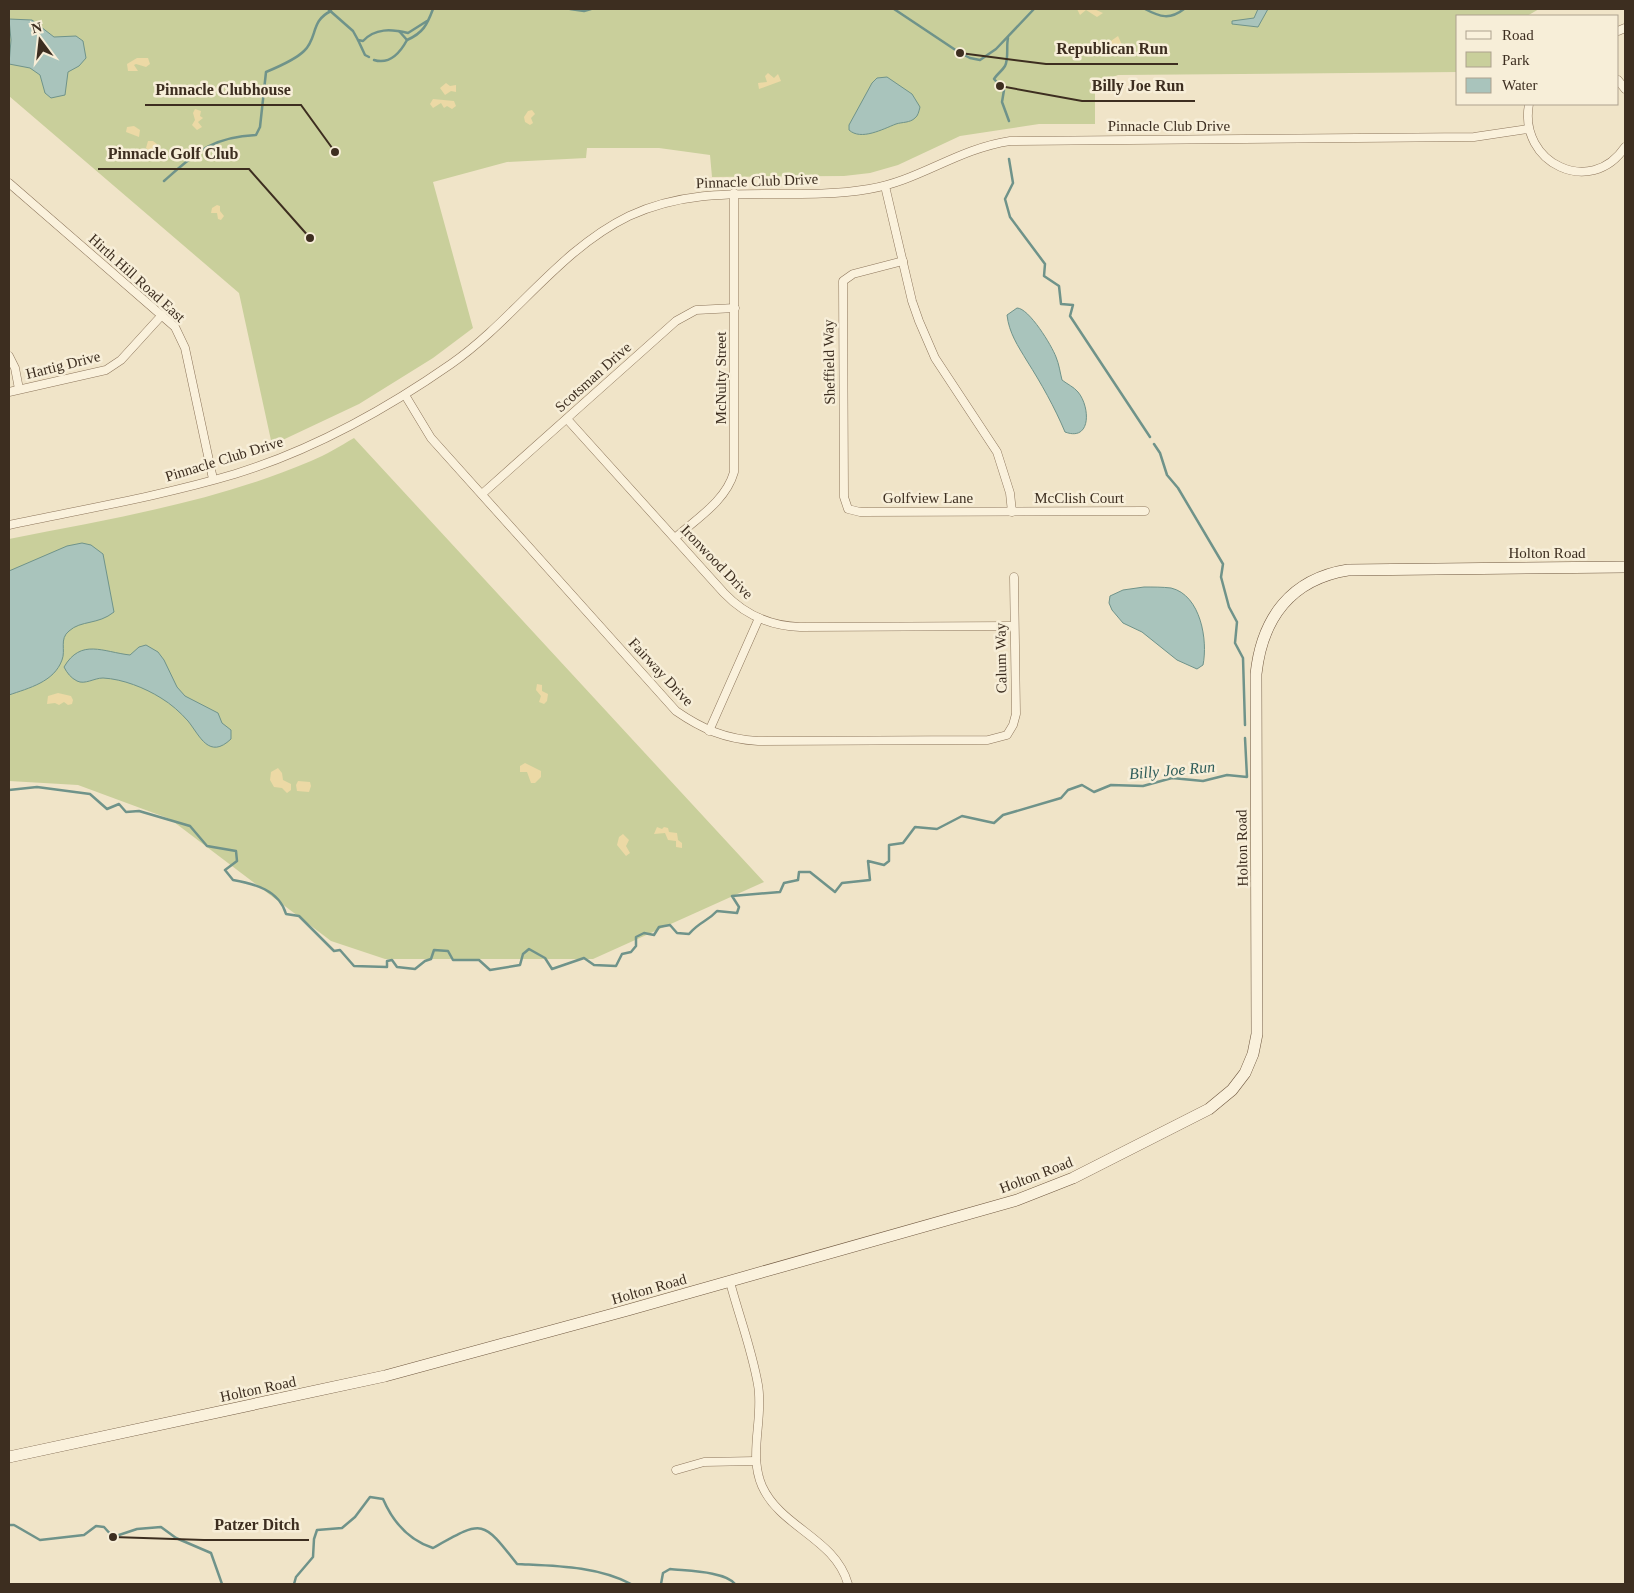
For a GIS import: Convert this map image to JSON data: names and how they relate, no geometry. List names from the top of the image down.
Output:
{
  "streets": {
    "street": [
      "Pinnacle Club Drive",
      "Hirth Hill Road East",
      "Sheffield Way",
      "Hartig Drive",
      "Scotsman Drive",
      "McNulty Street",
      "Golfview Lane",
      "McClish Court",
      "Holton Road",
      "Ironwood Drive",
      "Calum Way",
      "Fairway Drive"
    ]
  },
  "crossings": [
    ["Pinnacle Club Drive", "Hirth Hill Road East"],
    ["Pinnacle Club Drive", "McNulty Street"],
    ["Pinnacle Club Drive", "Fairway Drive"],
    ["Hirth Hill Road East", "Hartig Drive"],
    ["Sheffield Way", "Golfview Lane"],
    ["Scotsman Drive", "McNulty Street"],
    ["Scotsman Drive", "Ironwood Drive"],
    ["Scotsman Drive", "Fairway Drive"],
    ["McNulty Street", "Ironwood Drive"],
    ["Golfview Lane", "McClish Court"],
    ["Ironwood Drive", "Calum Way"],
    ["Calum Way", "Fairway Drive"]
  ],
  "water": ["Billy Joe Run"],
  "places": [
    "Republican Run",
    "Billy Joe Run",
    "Pinnacle Clubhouse",
    "Pinnacle Golf Club",
    "Patzer Ditch"
  ],
  "legend": ["Road", "Park", "Water"],
  "north": "top"
}
